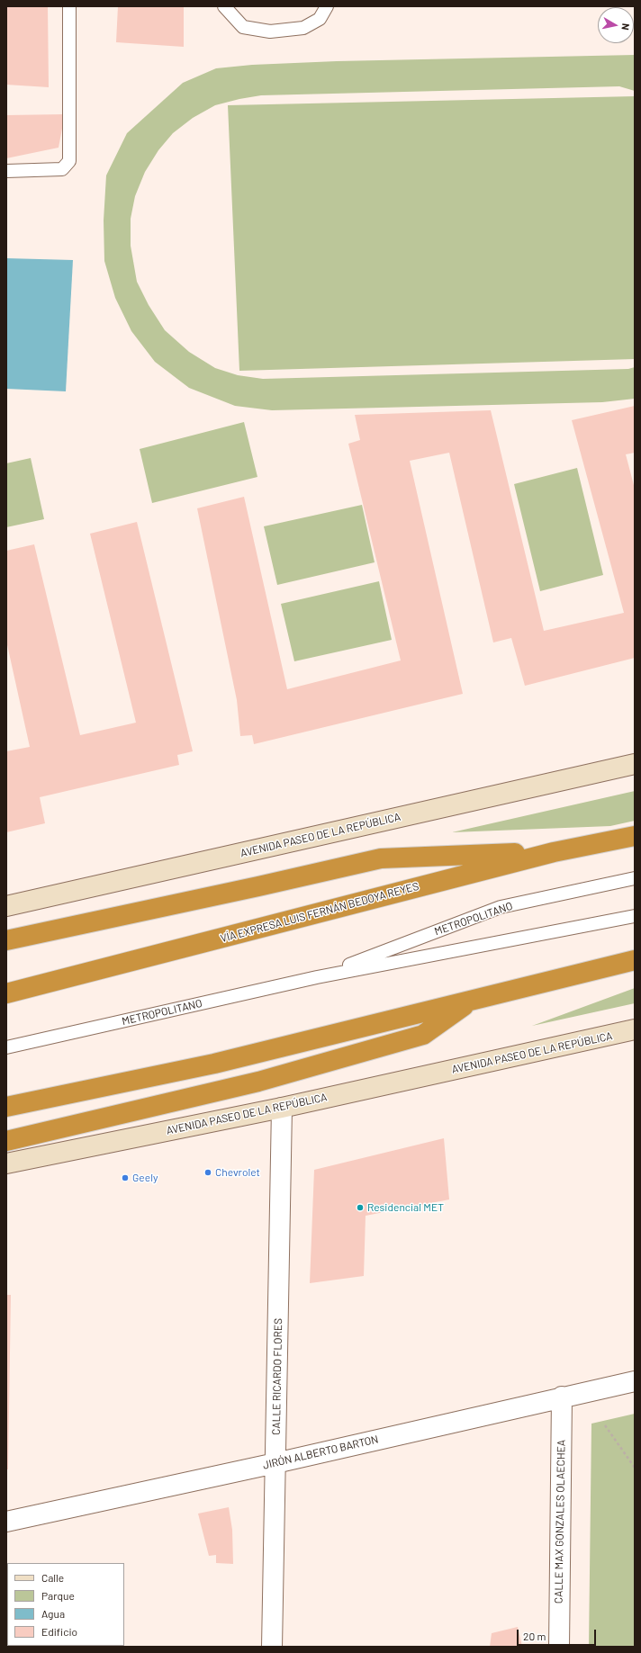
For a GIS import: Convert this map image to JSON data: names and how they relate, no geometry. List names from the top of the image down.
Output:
{
  "streets": {
    "highway": ["VÍA EXPRESA LUIS FERNÁN BEDOYA REYES"],
    "main road": ["AVENIDA PASEO DE LA REPÚBLICA"],
    "street": ["CALLE RICARDO FLORES", "JIRÓN ALBERTO BARTON", "CALLE MAX GONZALES OLAECHEA"],
    "lane": ["METROPOLITANO"]
  },
  "crossings": [
    ["AVENIDA PASEO DE LA REPÚBLICA", "CALLE RICARDO FLORES"],
    ["CALLE RICARDO FLORES", "JIRÓN ALBERTO BARTON"],
    ["JIRÓN ALBERTO BARTON", "CALLE MAX GONZALES OLAECHEA"]
  ],
  "places": ["Chevrolet", "Geely", "Residencial MET"],
  "legend": [
    "Calle",
    "Parque",
    "Agua",
    "Edificio"
  ],
  "scale_bar": "20 m",
  "north": "right"
}
